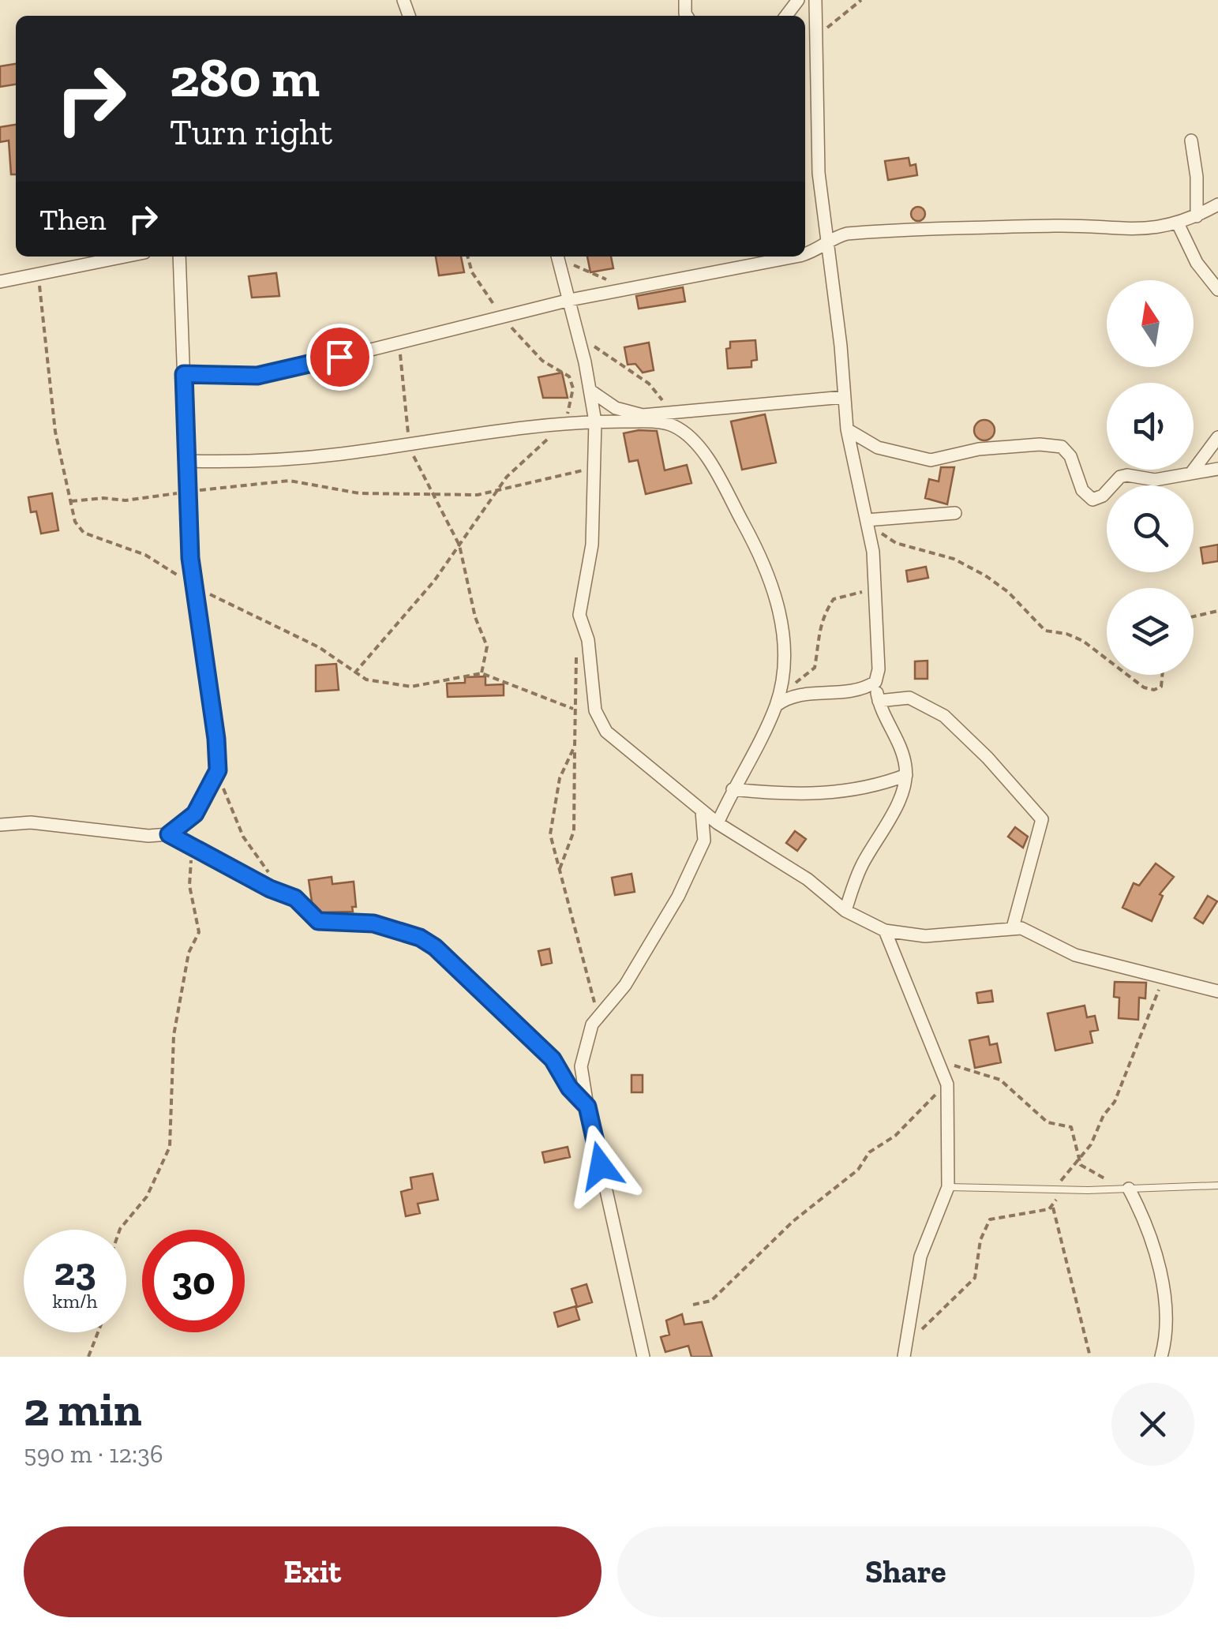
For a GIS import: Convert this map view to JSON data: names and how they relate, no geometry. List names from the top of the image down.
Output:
{
  "north": "top",
  "page": {
    "turn": ["280 m", "Turn right"],
    "then": "Then",
    "speed": "23 km/h",
    "limit": "30",
    "heading": ["2 min", "590 m · 12:36"],
    "buttons": ["Exit", "Share"]
  }
}
